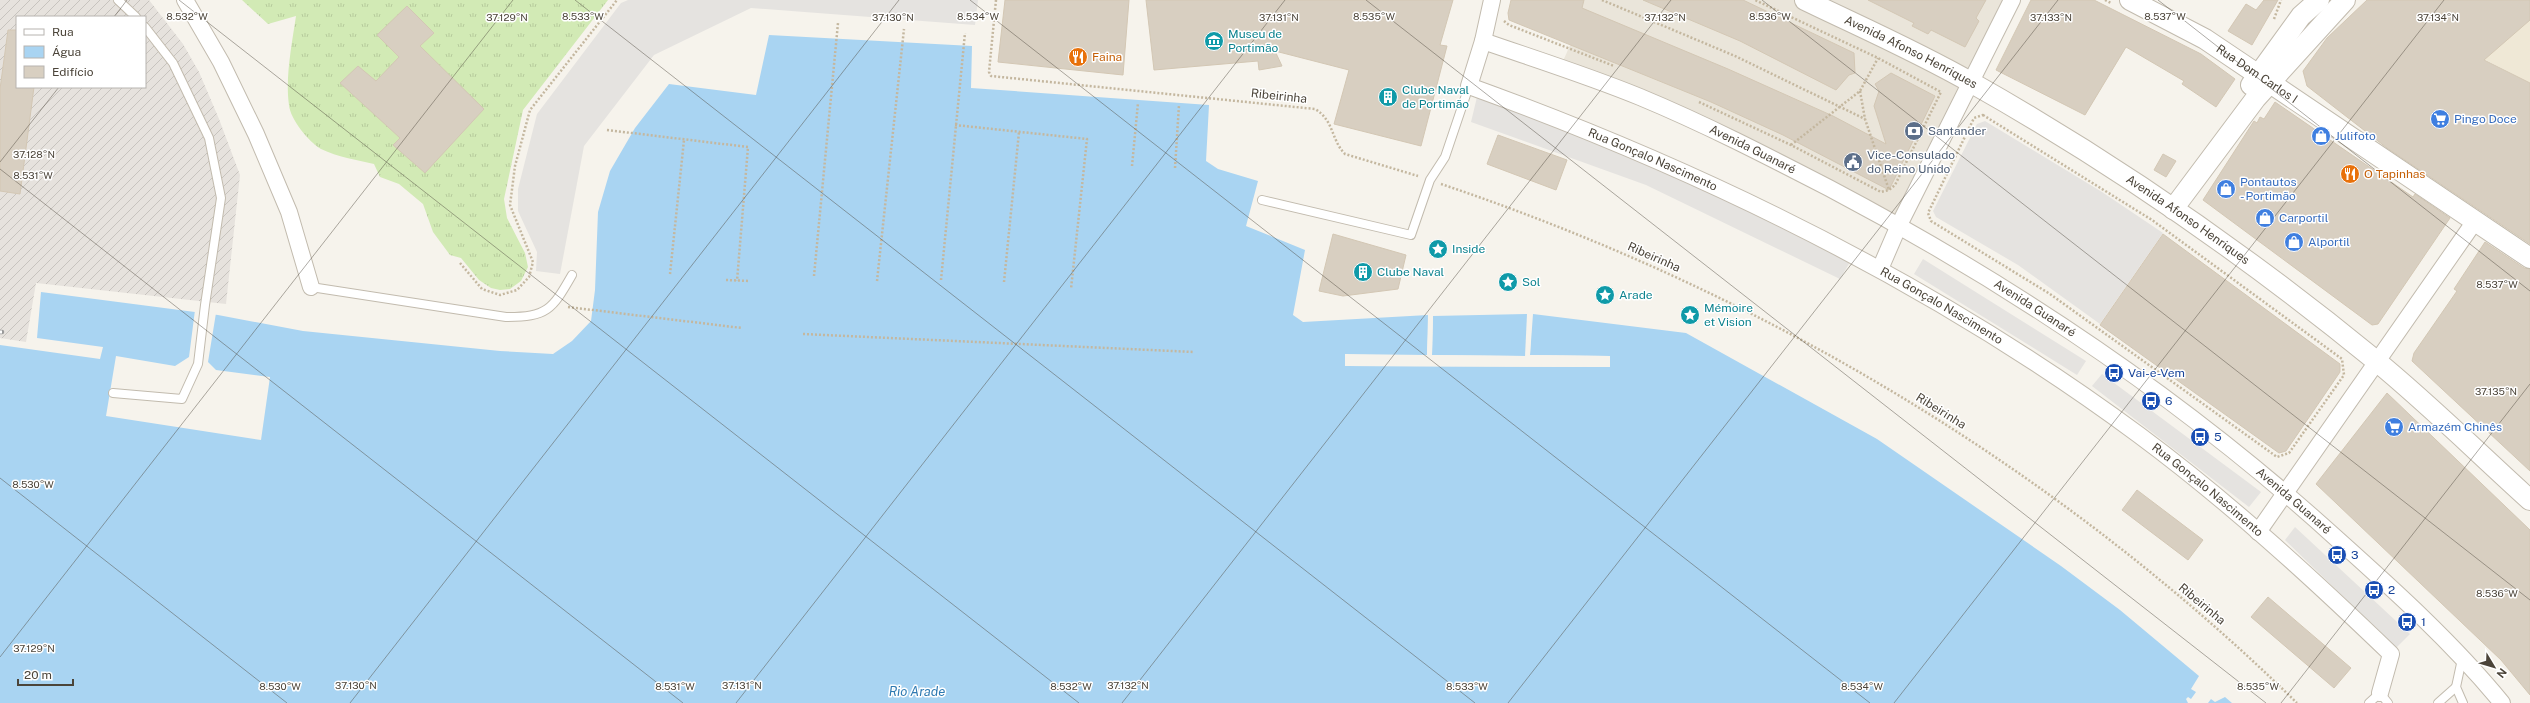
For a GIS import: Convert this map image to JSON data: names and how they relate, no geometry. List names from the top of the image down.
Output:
{
  "streets": {
    "street": [
      "Avenida Afonso Henriques",
      "Rua Dom Carlos I",
      "Avenida Guanaré",
      "Rua Gonçalo Nascimento"
    ],
    "path": ["Ribeirinha"]
  },
  "water": ["Rio Arade"],
  "places": {
    "museum": ["Museu de Portimão"],
    "restaurant": ["Faina", "O Tapinhas"],
    "building": ["Clube Naval de Portimão", "Clube Naval"],
    "supermarket": ["Pingo Doce", "Armazém Chinês"],
    "bank": ["Santander"],
    "shop": [
      "Julifoto",
      "Pontautos - Portimão",
      "Carportil",
      "Alportil"
    ],
    "public building": ["Vice-Consulado do Reino Unido"],
    "place": [
      "Inside",
      "Sol",
      "Arade",
      "Mémoire et Vision"
    ],
    "bus stop": [
      "Vai-e-Vem",
      "6",
      "5",
      "3",
      "2",
      "1"
    ]
  },
  "legend": ["Rua", "Água", "Edifício"],
  "scale_bar": "20 m",
  "north": "bottom right",
  "coordinates": [
    "8.532°W",
    "8.533°W",
    "8.534°W",
    "8.535°W",
    "8.536°W",
    "8.537°W",
    "37.133°N",
    "37.129°N",
    "37.130°N",
    "37.131°N",
    "37.132°N",
    "37.134°N",
    "37.128°N",
    "8.531°W",
    "37.135°N",
    "8.530°W"
  ]
}
